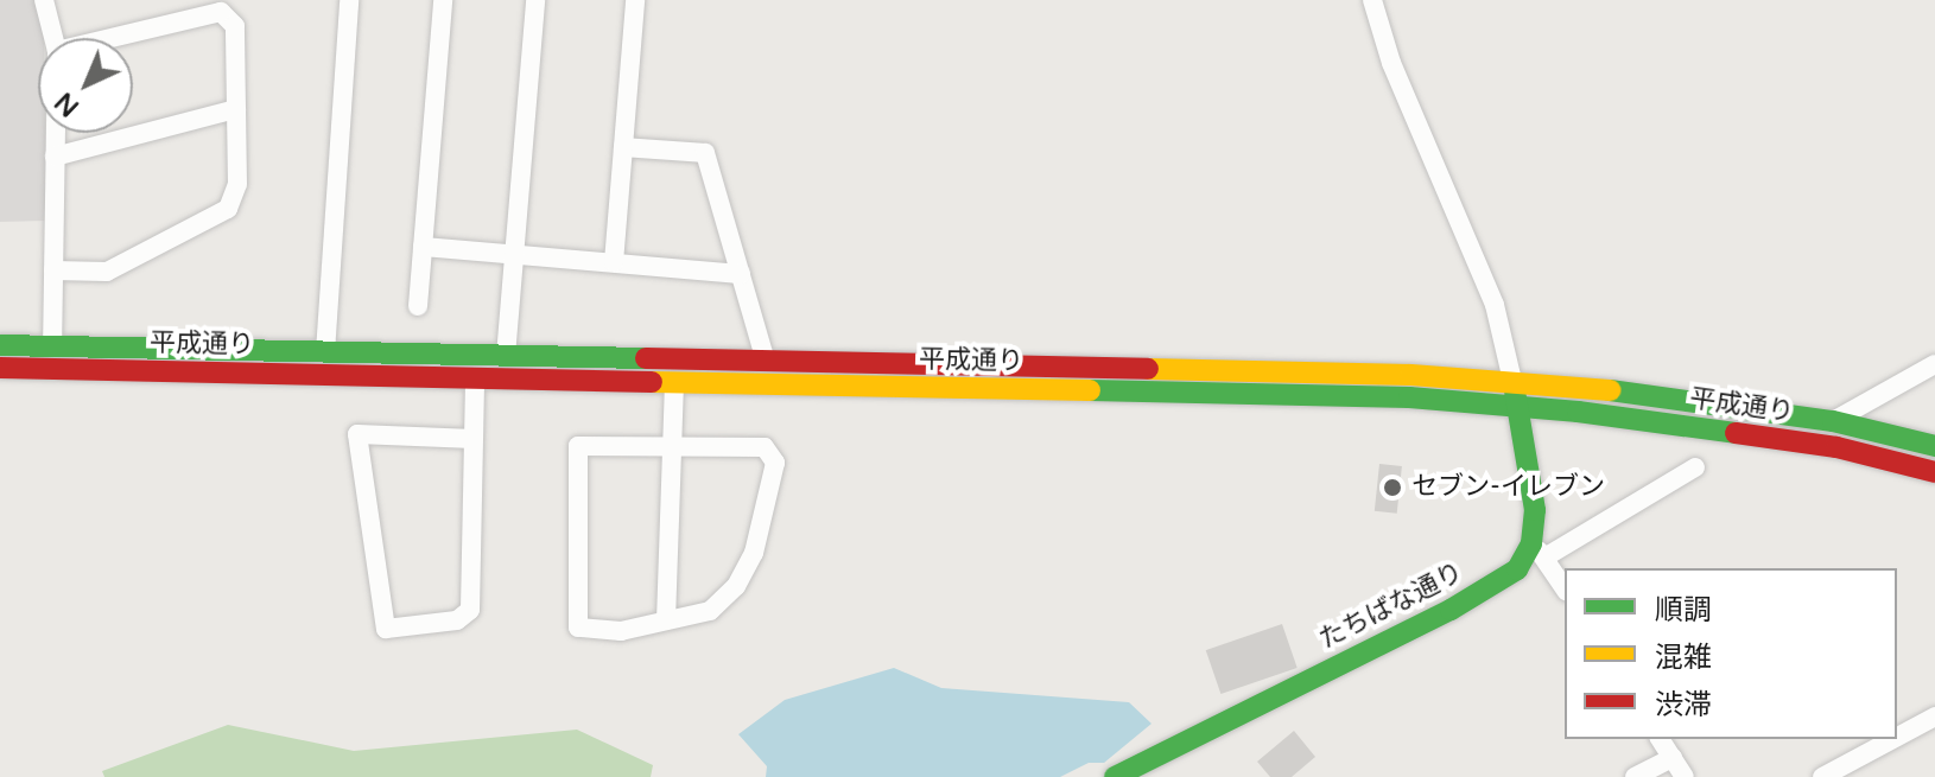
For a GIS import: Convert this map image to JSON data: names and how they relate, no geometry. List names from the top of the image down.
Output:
{
  "streets": {
    "street": ["平成通り", "たちばな通り"]
  },
  "places": ["セブン-イレブン"],
  "legend": ["順調", "混雑", "渋滞"],
  "north": "bottom left"
}
